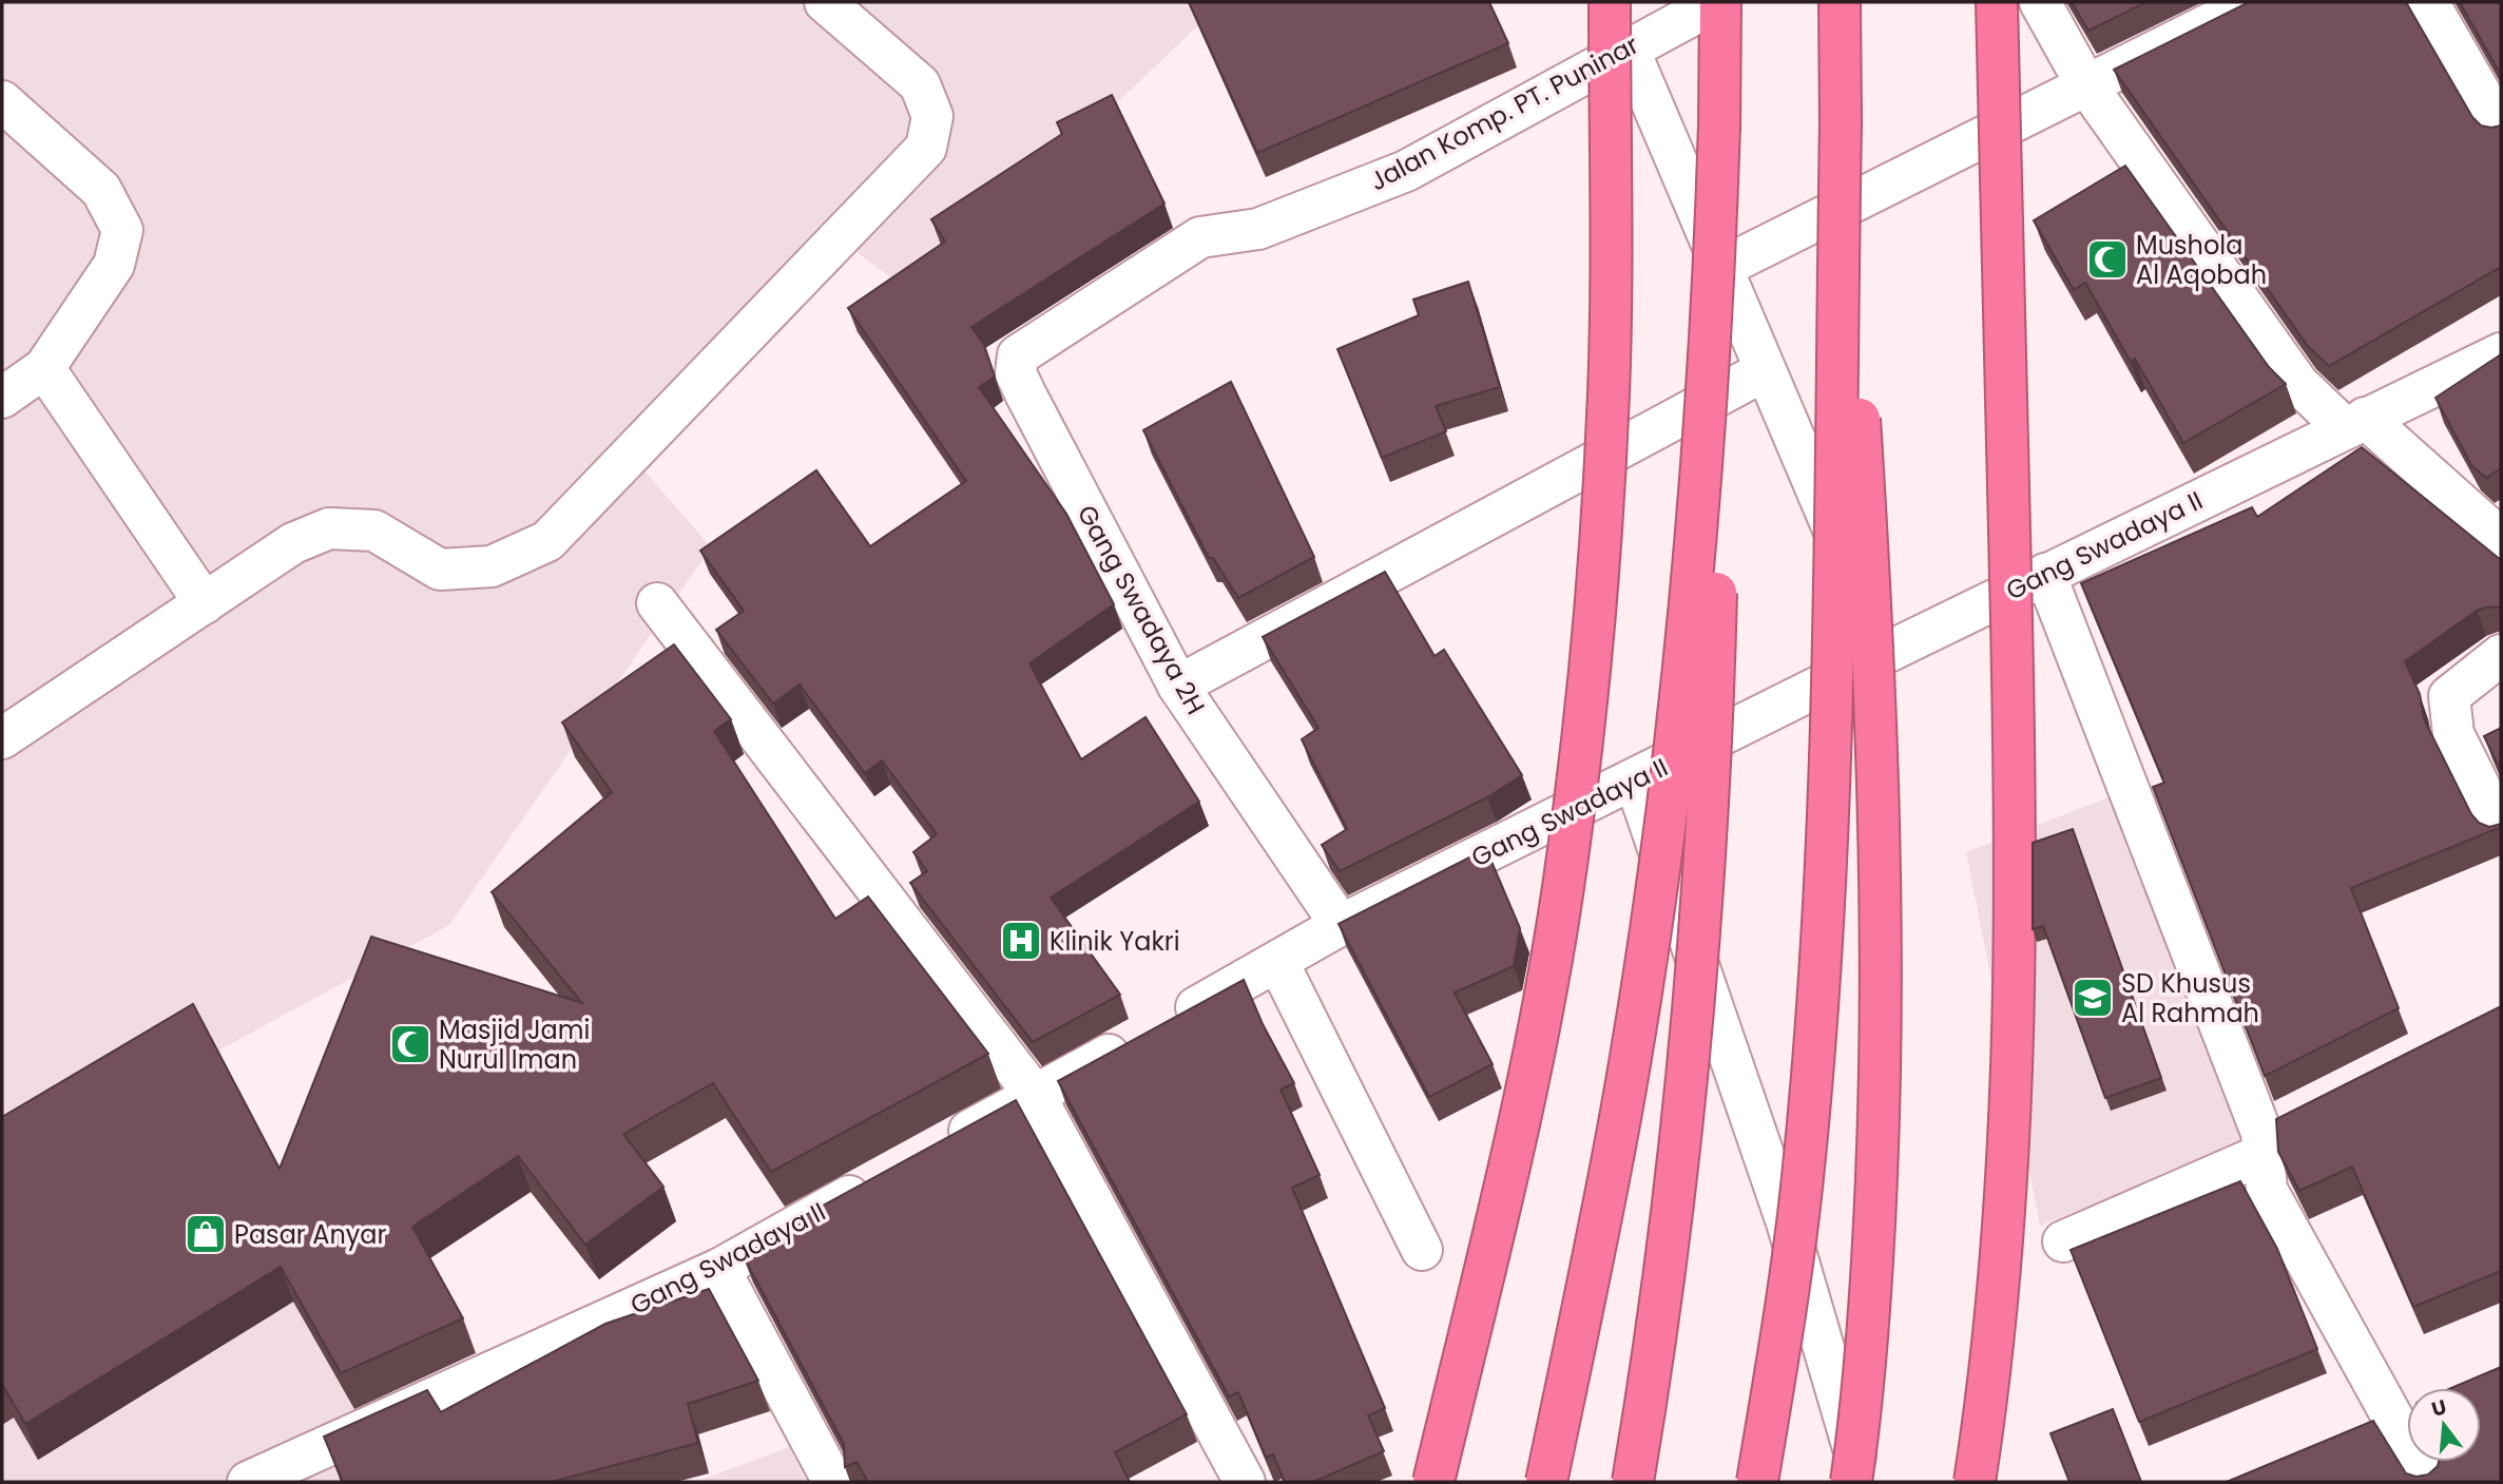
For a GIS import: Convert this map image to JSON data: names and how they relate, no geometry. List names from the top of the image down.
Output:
{
  "streets": {
    "street": ["Jalan Komp. PT. Puninar", "Gang Swadaya II", "Gang Swadaya 2H"]
  },
  "crossings": [
    ["Jalan Komp. PT. Puninar", "Gang Swadaya 2H"],
    ["Gang Swadaya II", "Gang Swadaya 2H"]
  ],
  "places": {
    "mosque": ["Mushola Al Aqobah", "Masjid Jami Nurul Iman"],
    "hospital": ["Klinik Yakri"],
    "school or university": ["SD Khusus Al Rahmah"],
    "shop": ["Pasar Anyar"]
  },
  "north": "top"
}
